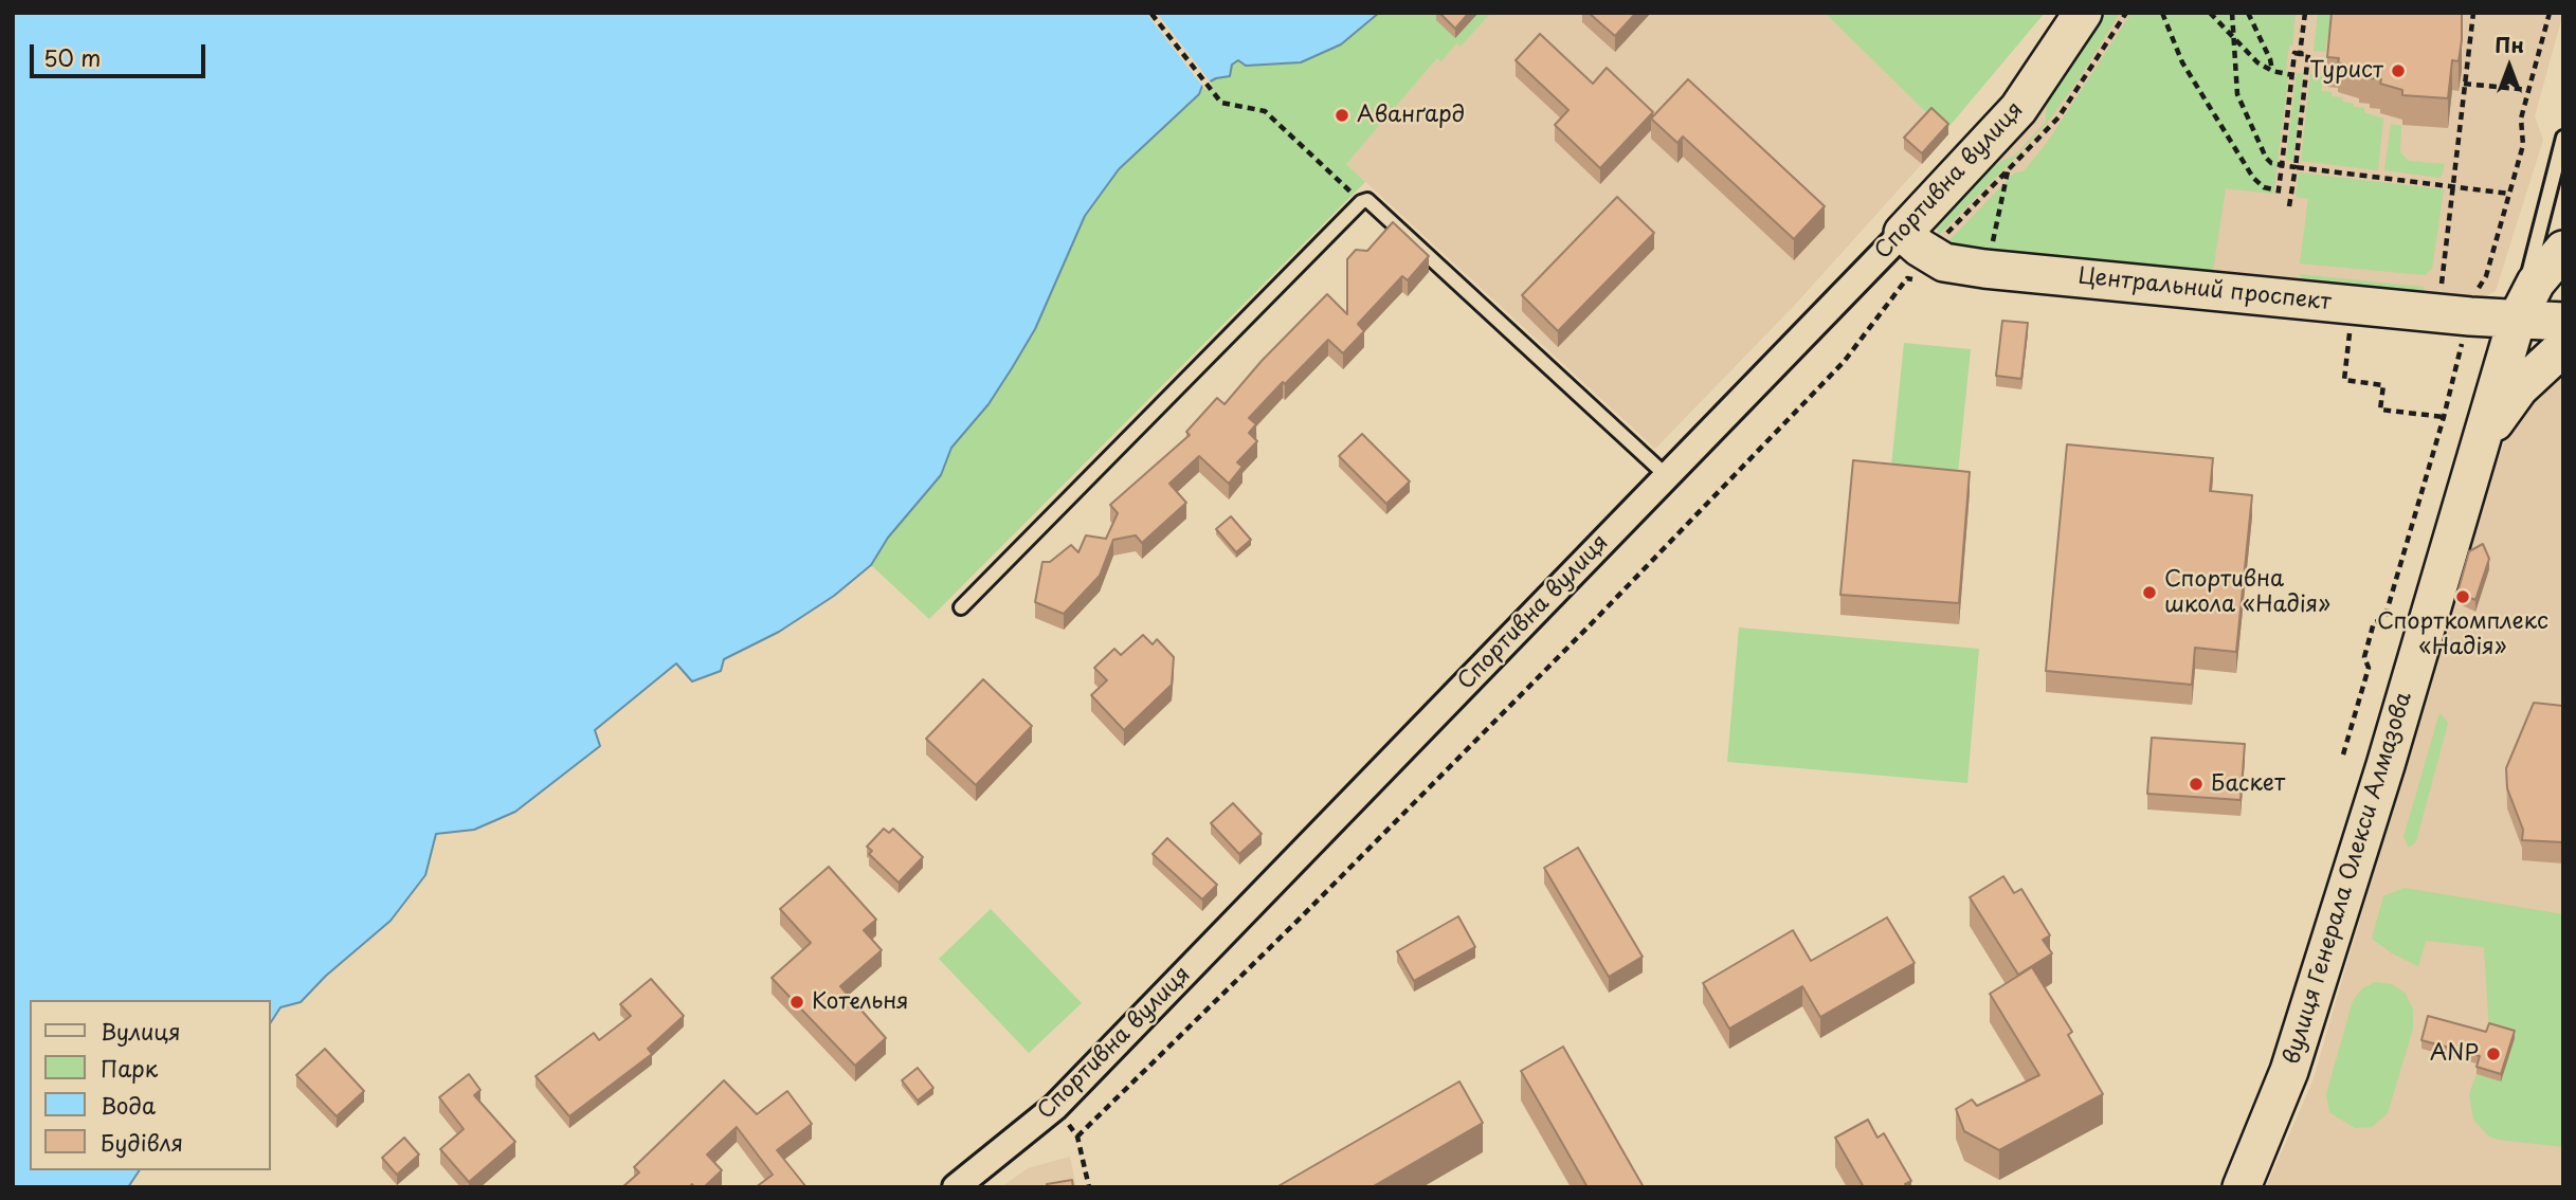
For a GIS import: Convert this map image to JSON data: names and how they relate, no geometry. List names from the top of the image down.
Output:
{
  "streets": {
    "main road": ["Спортивна вулиця", "Центральний проспект", "вулиця Генерала Олекси Алмазова"]
  },
  "crossings": [
    ["Спортивна вулиця", "Центральний проспект"],
    ["Центральний проспект", "вулиця Генерала Олекси Алмазова"]
  ],
  "places": [
    "Турист",
    "Аванґард",
    "Спортивна школа «Надія»",
    "Спорткомплекс «Надія»",
    "Баскет",
    "Котельня",
    "ANP"
  ],
  "legend": [
    "Вулиця",
    "Парк",
    "Вода",
    "Будівля"
  ],
  "scale_bar": "50 m",
  "north": "top"
}
